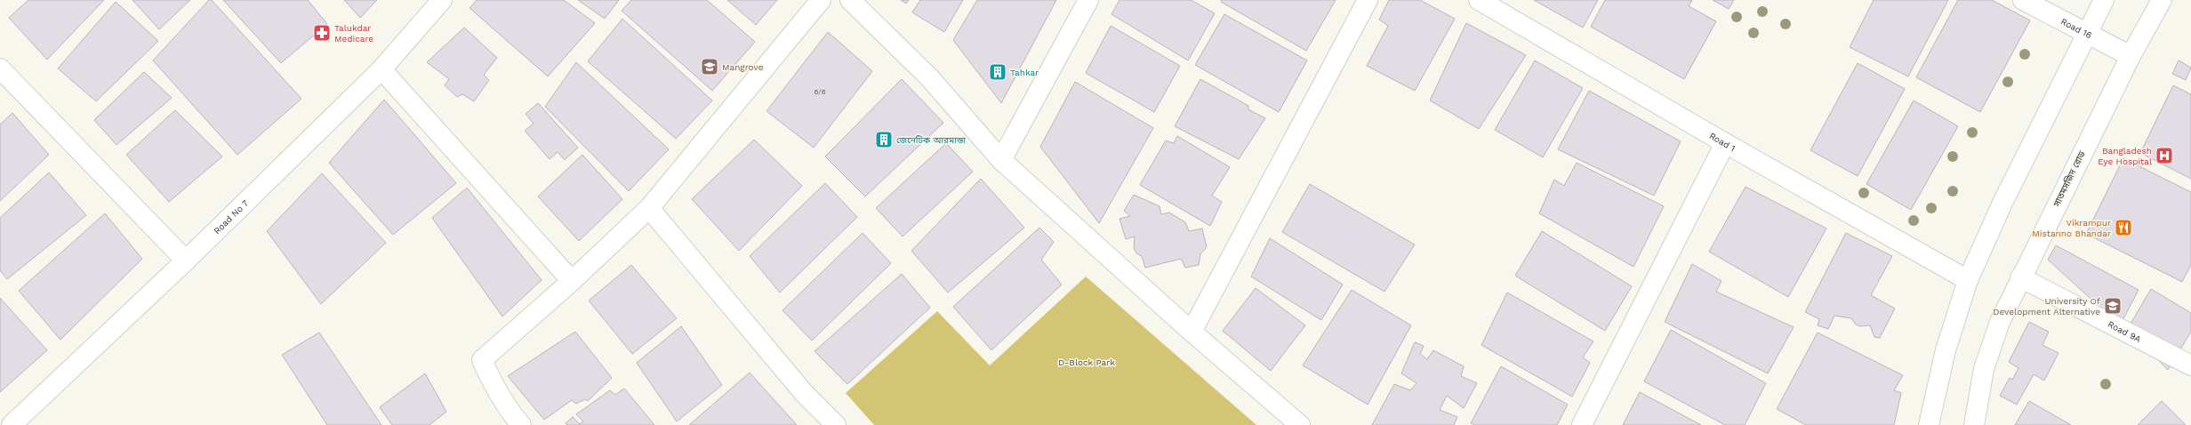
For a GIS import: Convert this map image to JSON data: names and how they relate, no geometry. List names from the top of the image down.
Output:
{
  "streets": {
    "street": [
      "Road 16",
      "Road 1",
      "সাতমসজিদ রোড",
      "Road No 7",
      "Road 9A"
    ]
  },
  "crossings": [
    ["Road 16", "সাতমসজিদ রোড"],
    ["সাতমসজিদ রোড", "Road 9A"]
  ],
  "parks": ["D-Block Park"],
  "places": {
    "pharmacy": ["Talukdar Medicare"],
    "school or university": ["Mangrove", "University Of Development Alternative"],
    "building": ["Tahkar", "জেনেটিক আরমান্তা"],
    "hospital": ["Bangladesh Eye Hospital"],
    "restaurant": ["Vikrampur Mistanno Bhandar"]
  },
  "house_numbers": ["6/6"]
}
